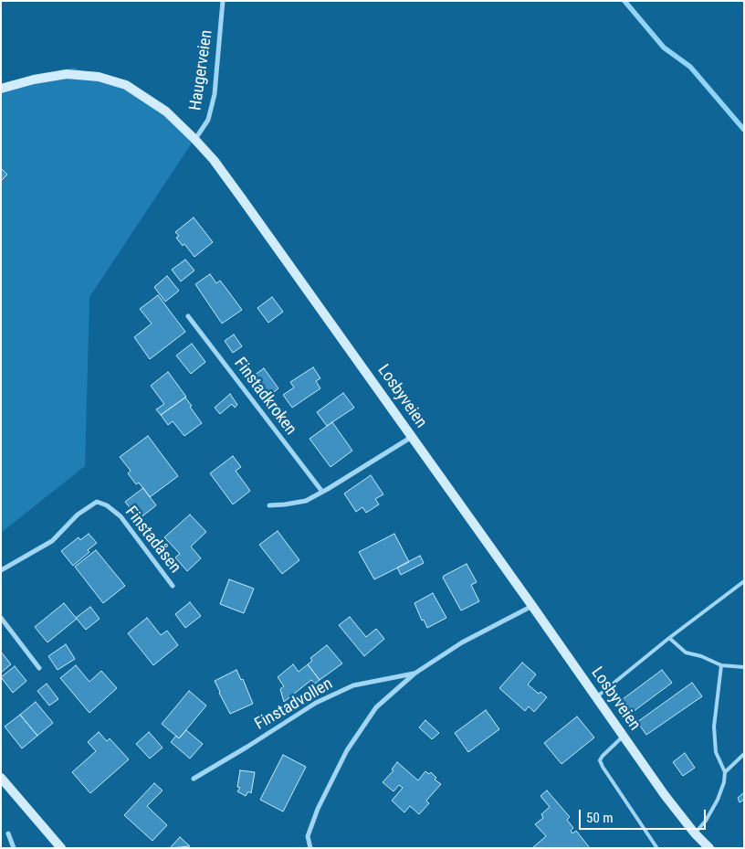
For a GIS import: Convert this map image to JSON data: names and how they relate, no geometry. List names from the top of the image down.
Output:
{
  "streets": {
    "main road": ["Losbyveien"],
    "street": [
      "Haugerveien",
      "Finstadkroken",
      "Finstadåsen",
      "Finstadvollen"
    ]
  },
  "crossings": [
    ["Haugerveien", "Losbyveien"],
    ["Losbyveien", "Finstadvollen"]
  ],
  "scale_bar": "50 m"
}
